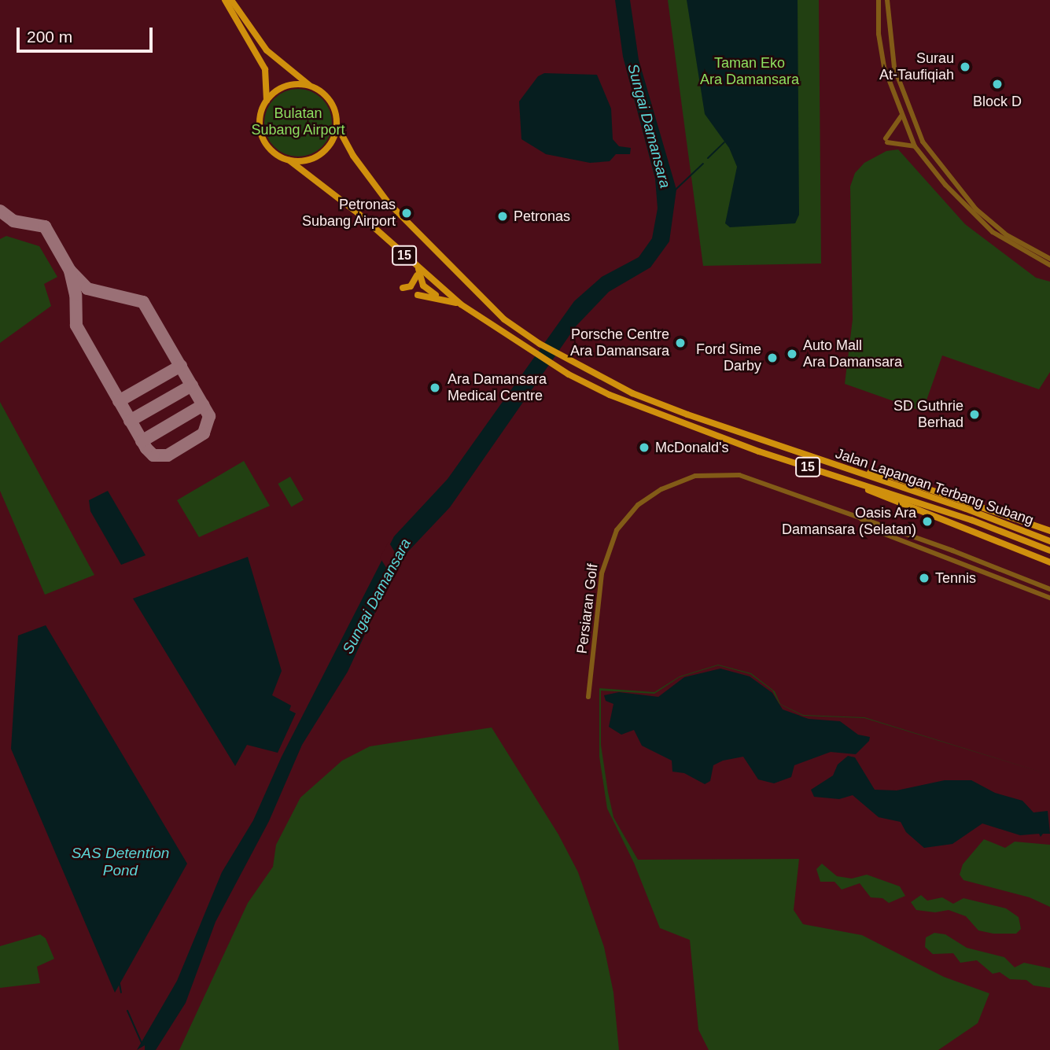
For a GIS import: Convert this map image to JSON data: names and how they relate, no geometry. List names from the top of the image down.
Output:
{
  "streets": {
    "main road": ["15", "Jalan Lapangan Terbang Subang"],
    "street": ["Persiaran Golf"]
  },
  "crossings": [
    ["15", "Jalan Lapangan Terbang Subang"]
  ],
  "water": ["Sungai Damansara", "SAS Detention Pond"],
  "parks": ["Taman Eko Ara Damansara", "Bulatan Subang Airport"],
  "places": [
    "Surau At-Taufiqiah",
    "Block D",
    "Petronas Subang Airport",
    "Petronas",
    "Porsche Centre Ara Damansara",
    "Auto Mall Ara Damansara",
    "Ford Sime Darby",
    "Ara Damansara Medical Centre",
    "SD Guthrie Berhad",
    "McDonald's",
    "Oasis Ara Damansara (Selatan)",
    "Tennis"
  ],
  "scale_bar": "200 m"
}
